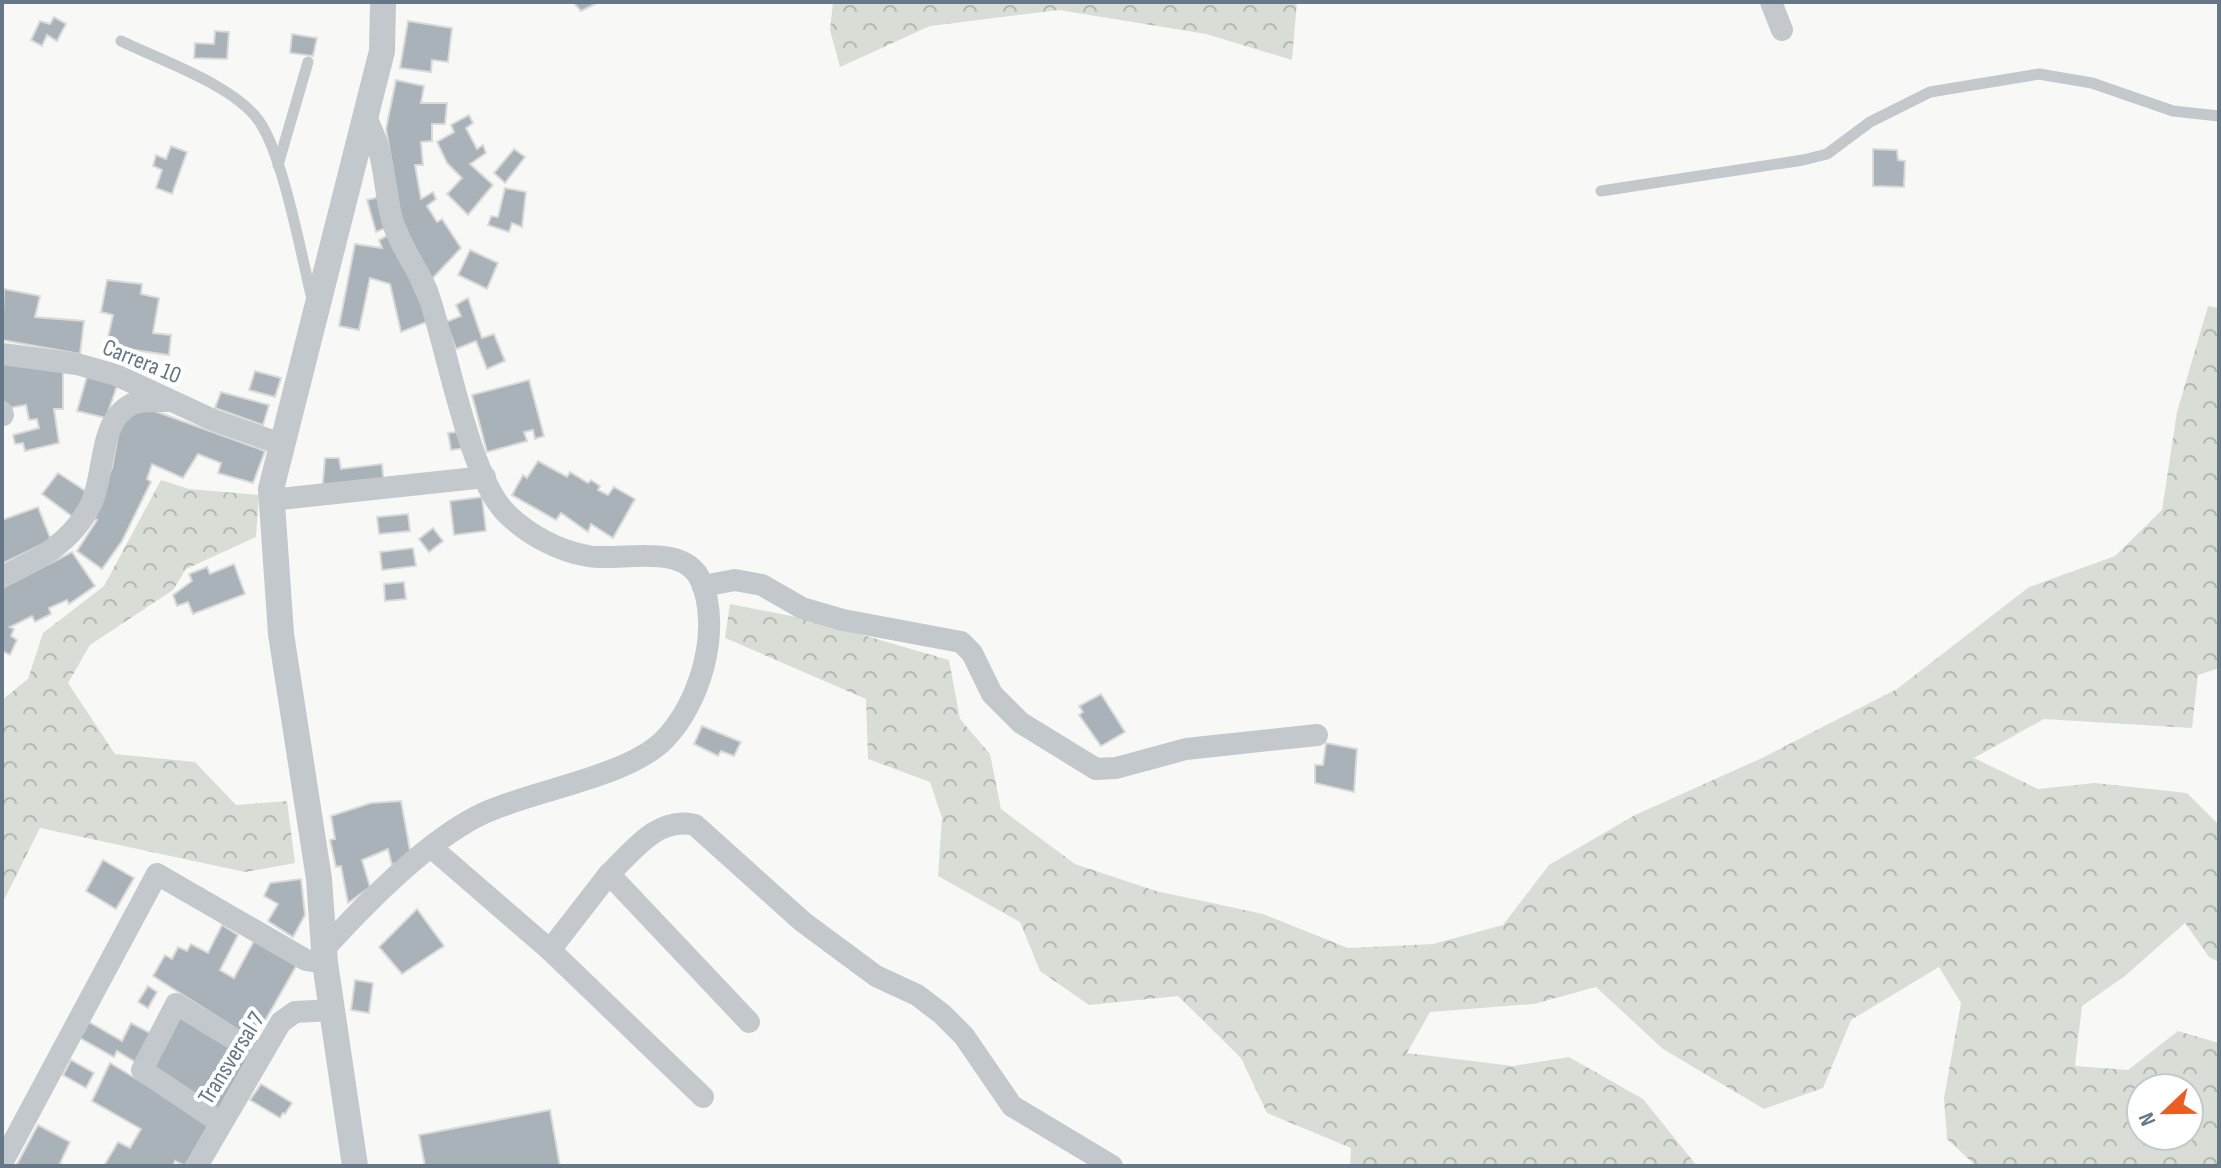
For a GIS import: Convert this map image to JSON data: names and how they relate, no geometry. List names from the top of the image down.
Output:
{
  "streets": {
    "street": ["Carrera 10", "Transversal 7"]
  },
  "north": "left"
}
